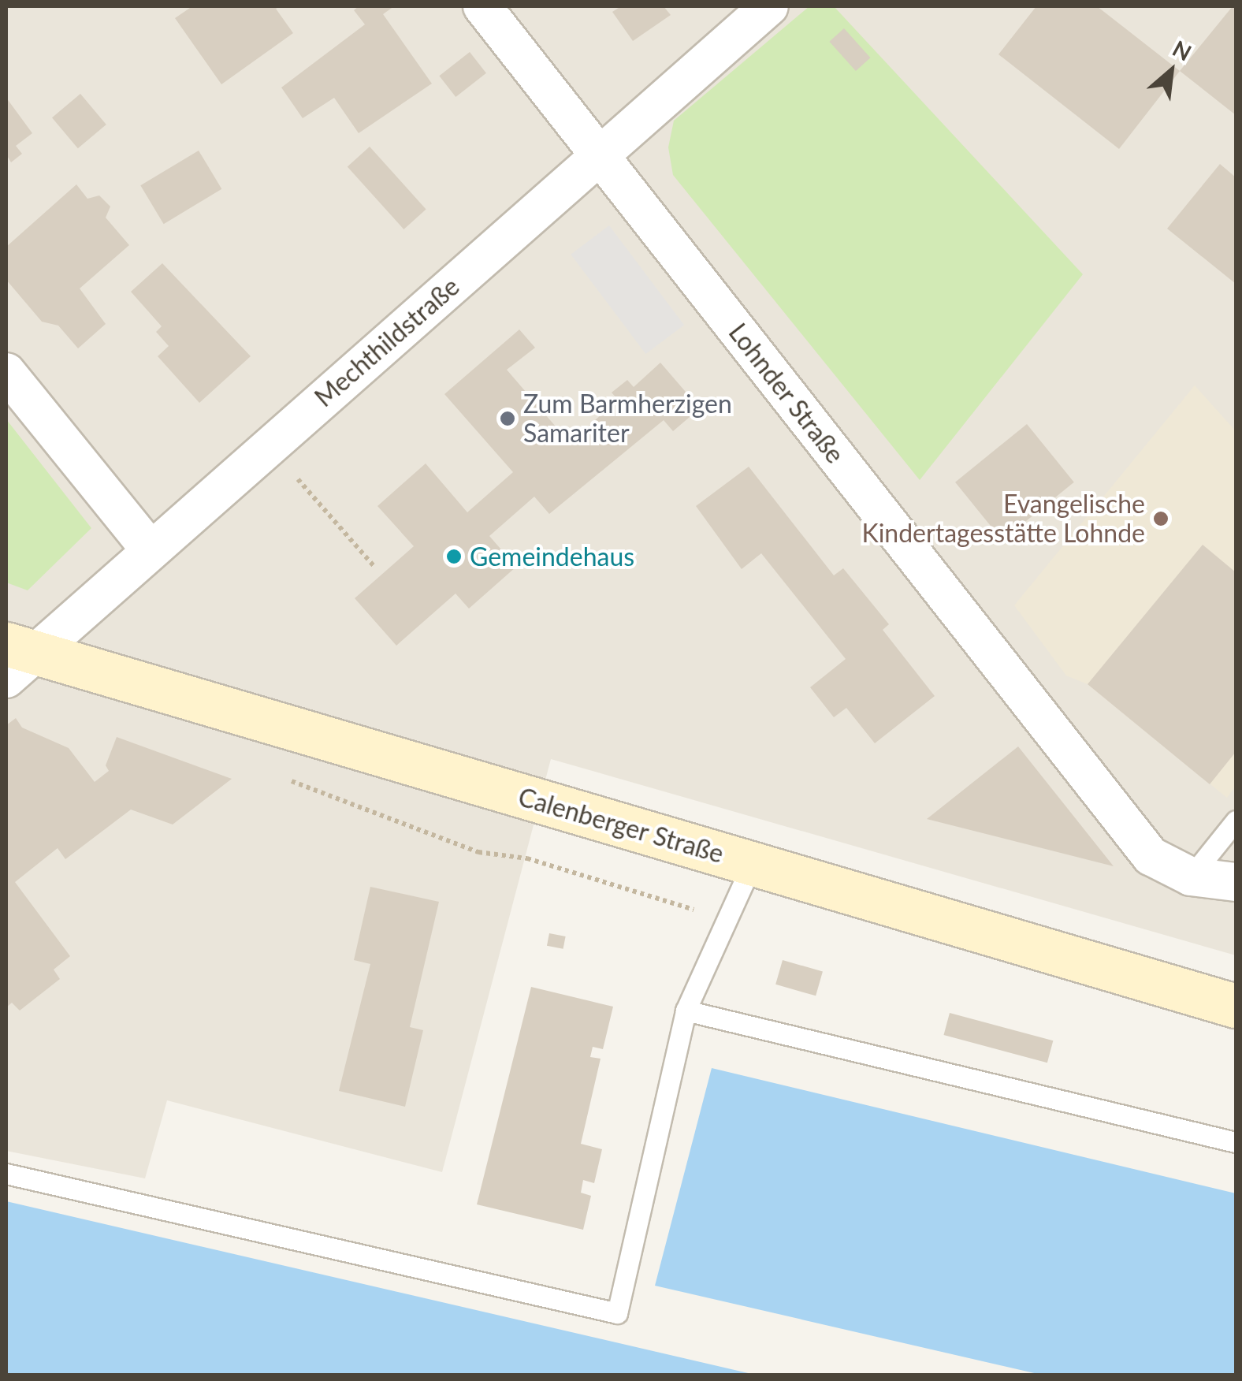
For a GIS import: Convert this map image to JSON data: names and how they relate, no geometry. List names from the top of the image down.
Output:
{
  "streets": {
    "street": ["Mechthildstraße", "Lohnder Straße", "Calenberger Straße"]
  },
  "crossings": [
    ["Mechthildstraße", "Lohnder Straße"],
    ["Mechthildstraße", "Calenberger Straße"]
  ],
  "places": ["Zum Barmherzigen Samariter", "Evangelische Kindertagesstätte Lohnde", "Gemeindehaus"],
  "north": "top right"
}
